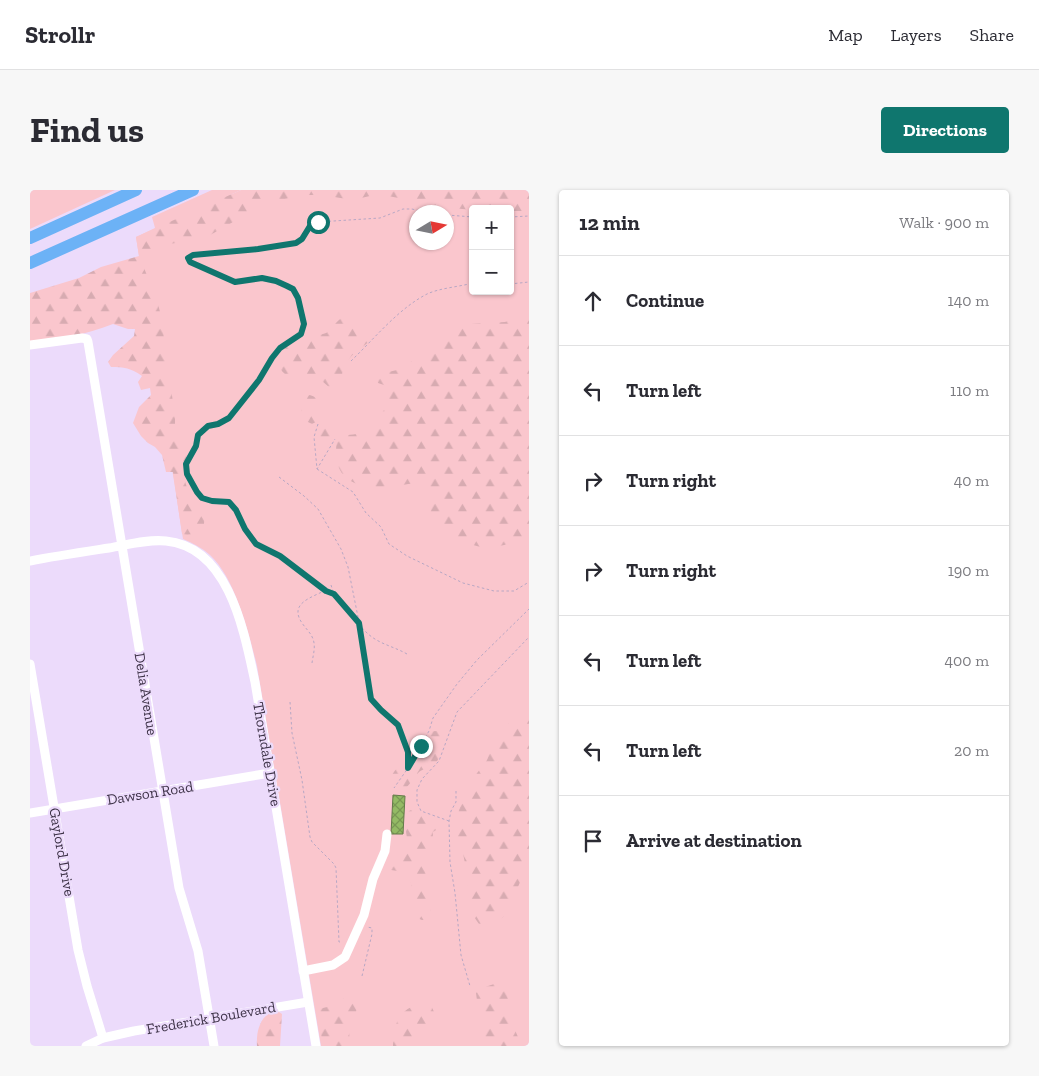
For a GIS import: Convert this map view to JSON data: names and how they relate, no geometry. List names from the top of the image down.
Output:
{
  "streets": {
    "street": [
      "Delia Avenue",
      "Thorndale Drive",
      "Dawson Road",
      "Gaylord Drive",
      "Frederick Boulevard"
    ]
  },
  "crossings": [
    ["Delia Avenue", "Thorndale Drive"],
    ["Delia Avenue", "Dawson Road"],
    ["Delia Avenue", "Frederick Boulevard"],
    ["Thorndale Drive", "Dawson Road"],
    ["Thorndale Drive", "Frederick Boulevard"],
    ["Dawson Road", "Gaylord Drive"],
    ["Gaylord Drive", "Frederick Boulevard"]
  ],
  "north": "right",
  "page": {
    "header": "Strollr",
    "nav": ["Map", "Layers", "Share"],
    "buttons": "Directions",
    "title": "Find us",
    "heading": ["12 min", "Walk · 900 m"],
    "map_buttons": ["+", "−"],
    "list": [
      ["Continue", "140 m"],
      ["Turn left", "110 m"],
      ["Turn right", "40 m"],
      ["Turn right", "190 m"],
      ["Turn left", "400 m"],
      ["Turn left", "20 m"],
      "Arrive at destination"
    ]
  }
}
